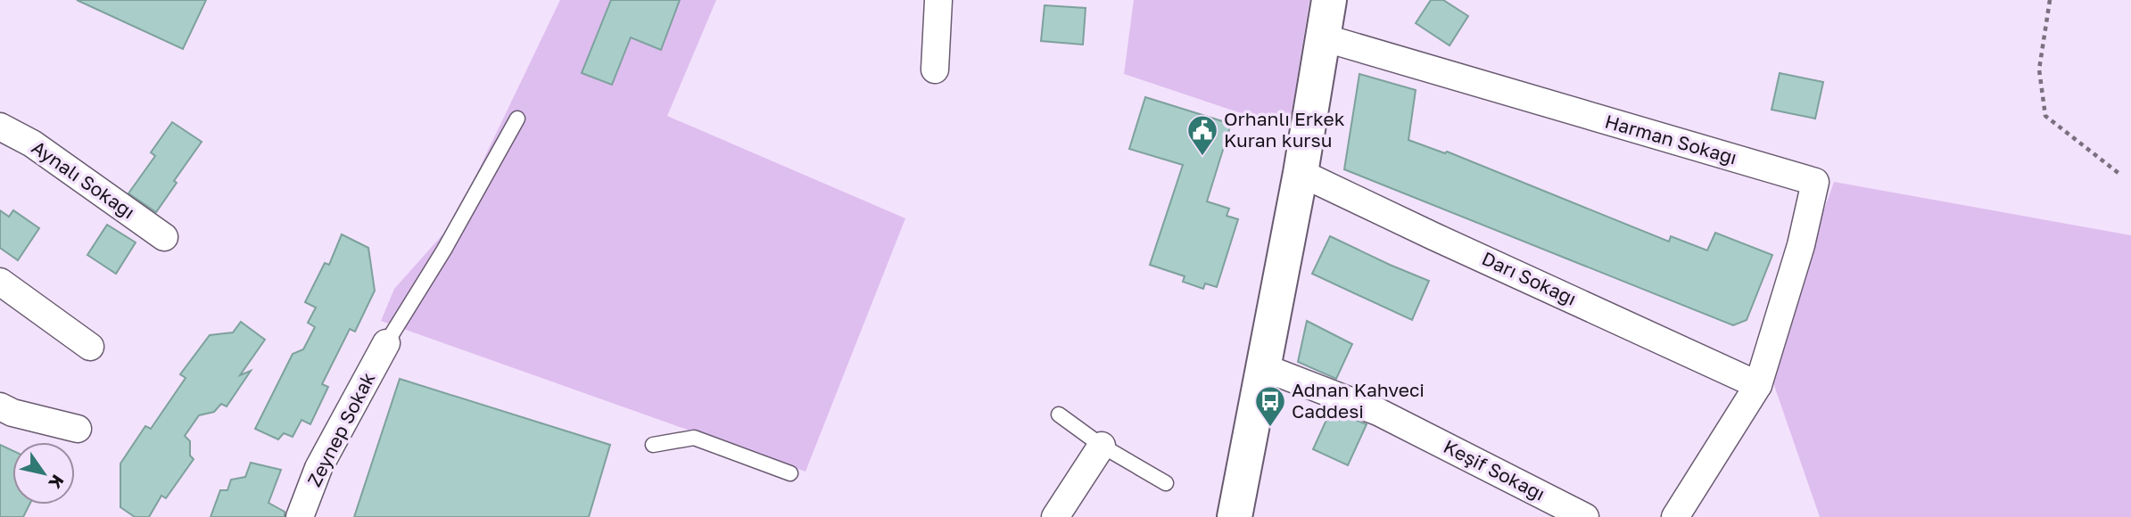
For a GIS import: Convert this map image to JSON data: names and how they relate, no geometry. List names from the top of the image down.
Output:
{
  "streets": {
    "street": [
      "Harman Sokağı",
      "Aynalı Sokağı",
      "Darı Sokağı",
      "Zeynep Sokak",
      "Keşif Sokağı"
    ]
  },
  "crossings": [
    ["Harman Sokağı", "Darı Sokağı"]
  ],
  "places": {
    "public building": ["Orhanlı Erkek Kuran kursu"],
    "bus stop": ["Adnan Kahveci Caddesi"]
  },
  "north": "bottom right"
}
